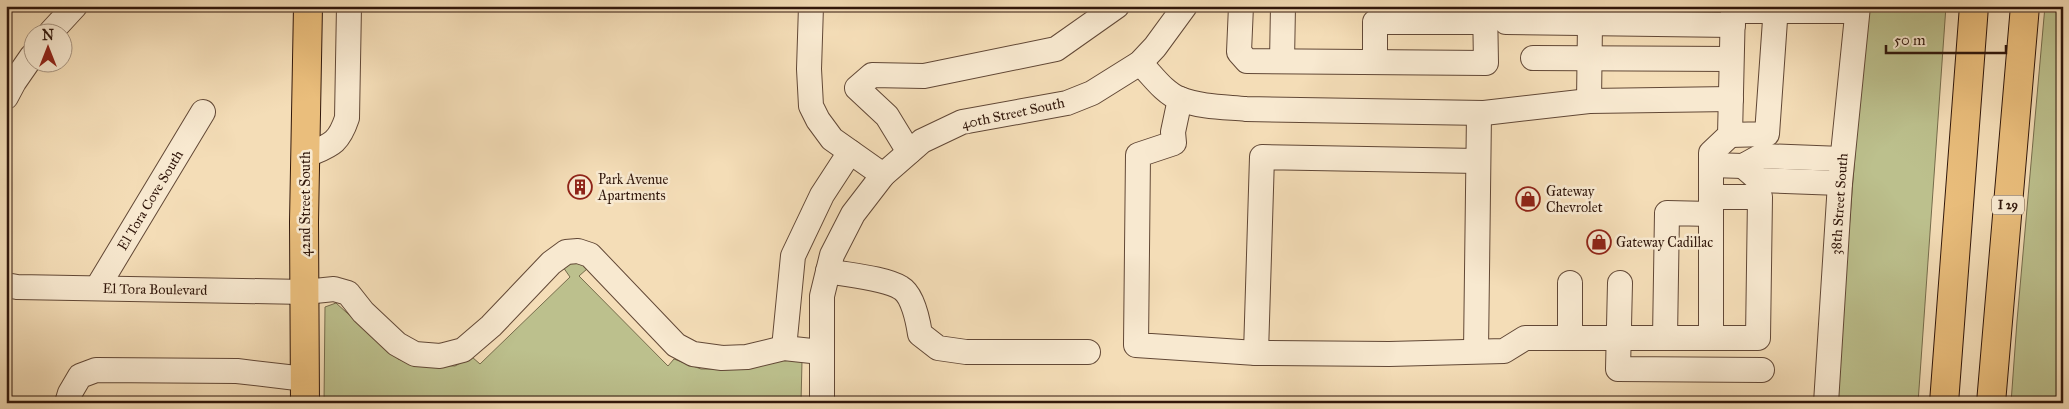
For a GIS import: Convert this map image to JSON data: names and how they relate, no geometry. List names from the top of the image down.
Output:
{
  "streets": {
    "main road": ["42nd Street South", "I 29"],
    "street": [
      "40th Street South",
      "El Tora Cove South",
      "38th Street South",
      "El Tora Boulevard"
    ]
  },
  "crossings": [
    ["40th Street South", "El Tora Boulevard"],
    ["El Tora Cove South", "El Tora Boulevard"],
    ["42nd Street South", "El Tora Boulevard"]
  ],
  "places": {
    "building": ["Park Avenue Apartments"],
    "shop": ["Gateway Chevrolet", "Gateway Cadillac"]
  },
  "scale_bar": "50 m",
  "north": "top"
}
